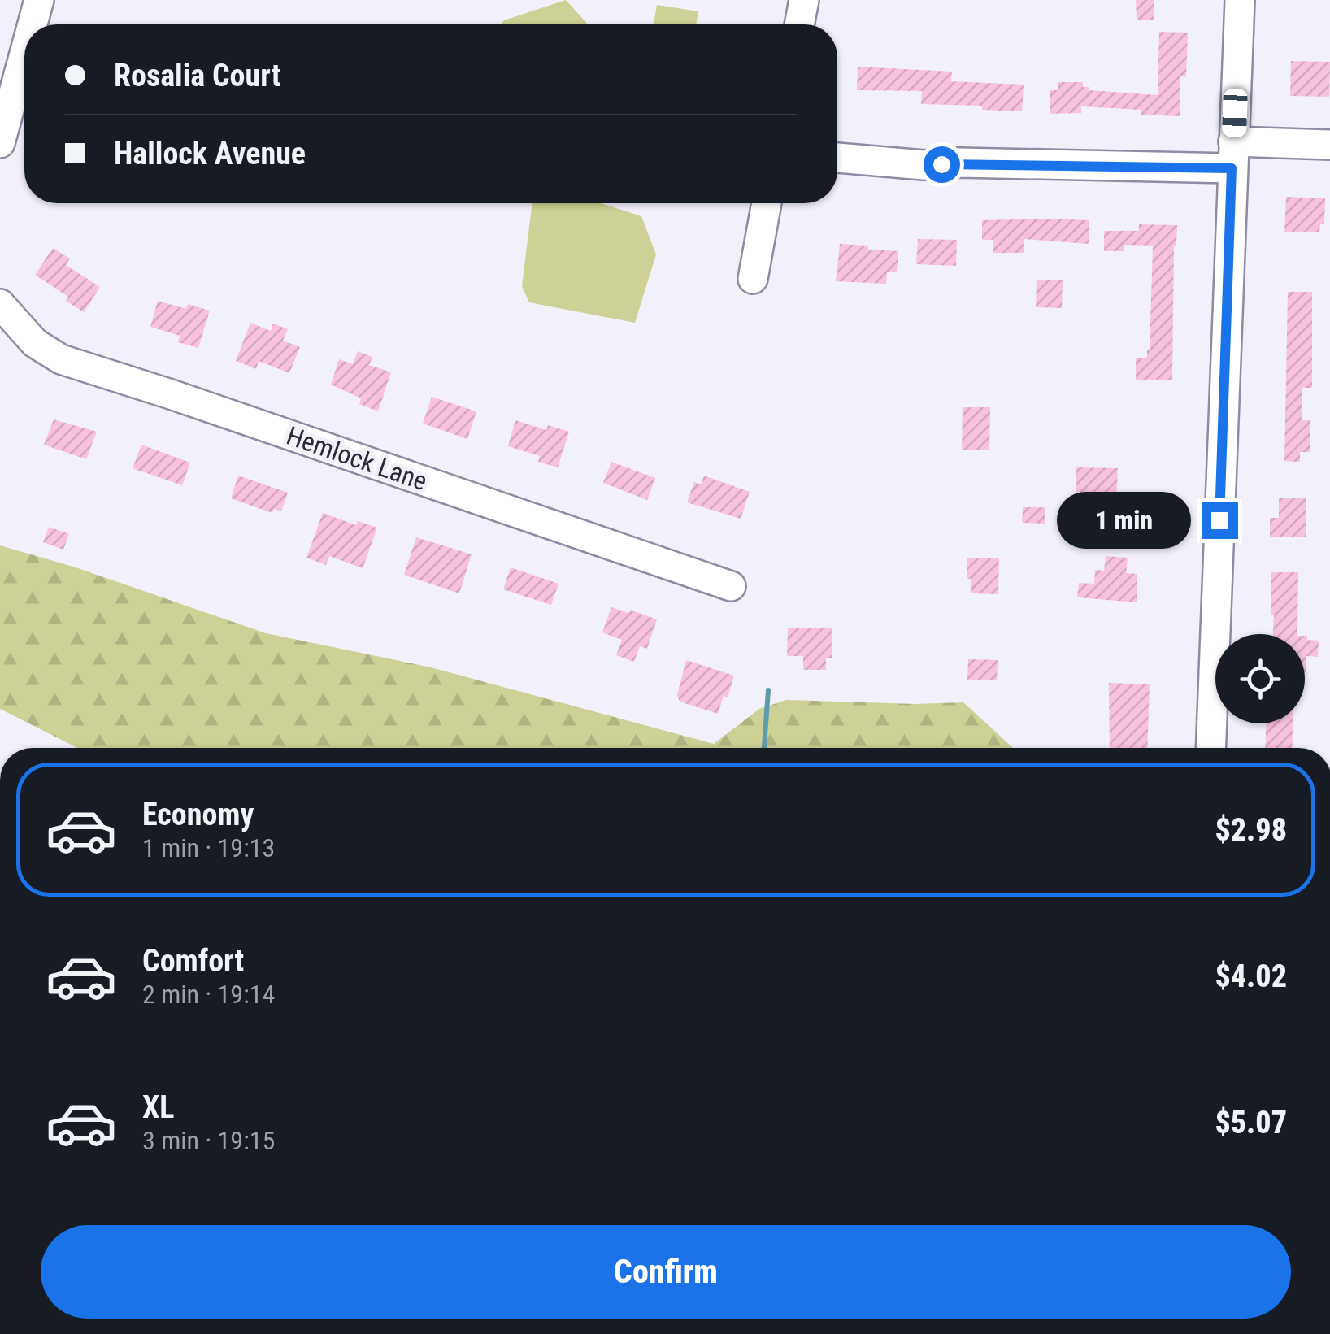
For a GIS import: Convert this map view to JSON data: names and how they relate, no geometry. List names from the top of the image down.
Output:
{
  "streets": {
    "street": ["Hemlock Lane"]
  },
  "page": {
    "banner": ["Rosalia Court", "Hallock Avenue"],
    "bubble": "1 min",
    "list": [
      {
        "name": "Economy",
        "note": "1 min · 19:13",
        "value": "$2.98"
      },
      {
        "name": "Comfort",
        "note": "2 min · 19:14",
        "value": "$4.02"
      },
      {
        "name": "XL",
        "note": "3 min · 19:15",
        "value": "$5.07"
      }
    ],
    "buttons": "Confirm"
  }
}
